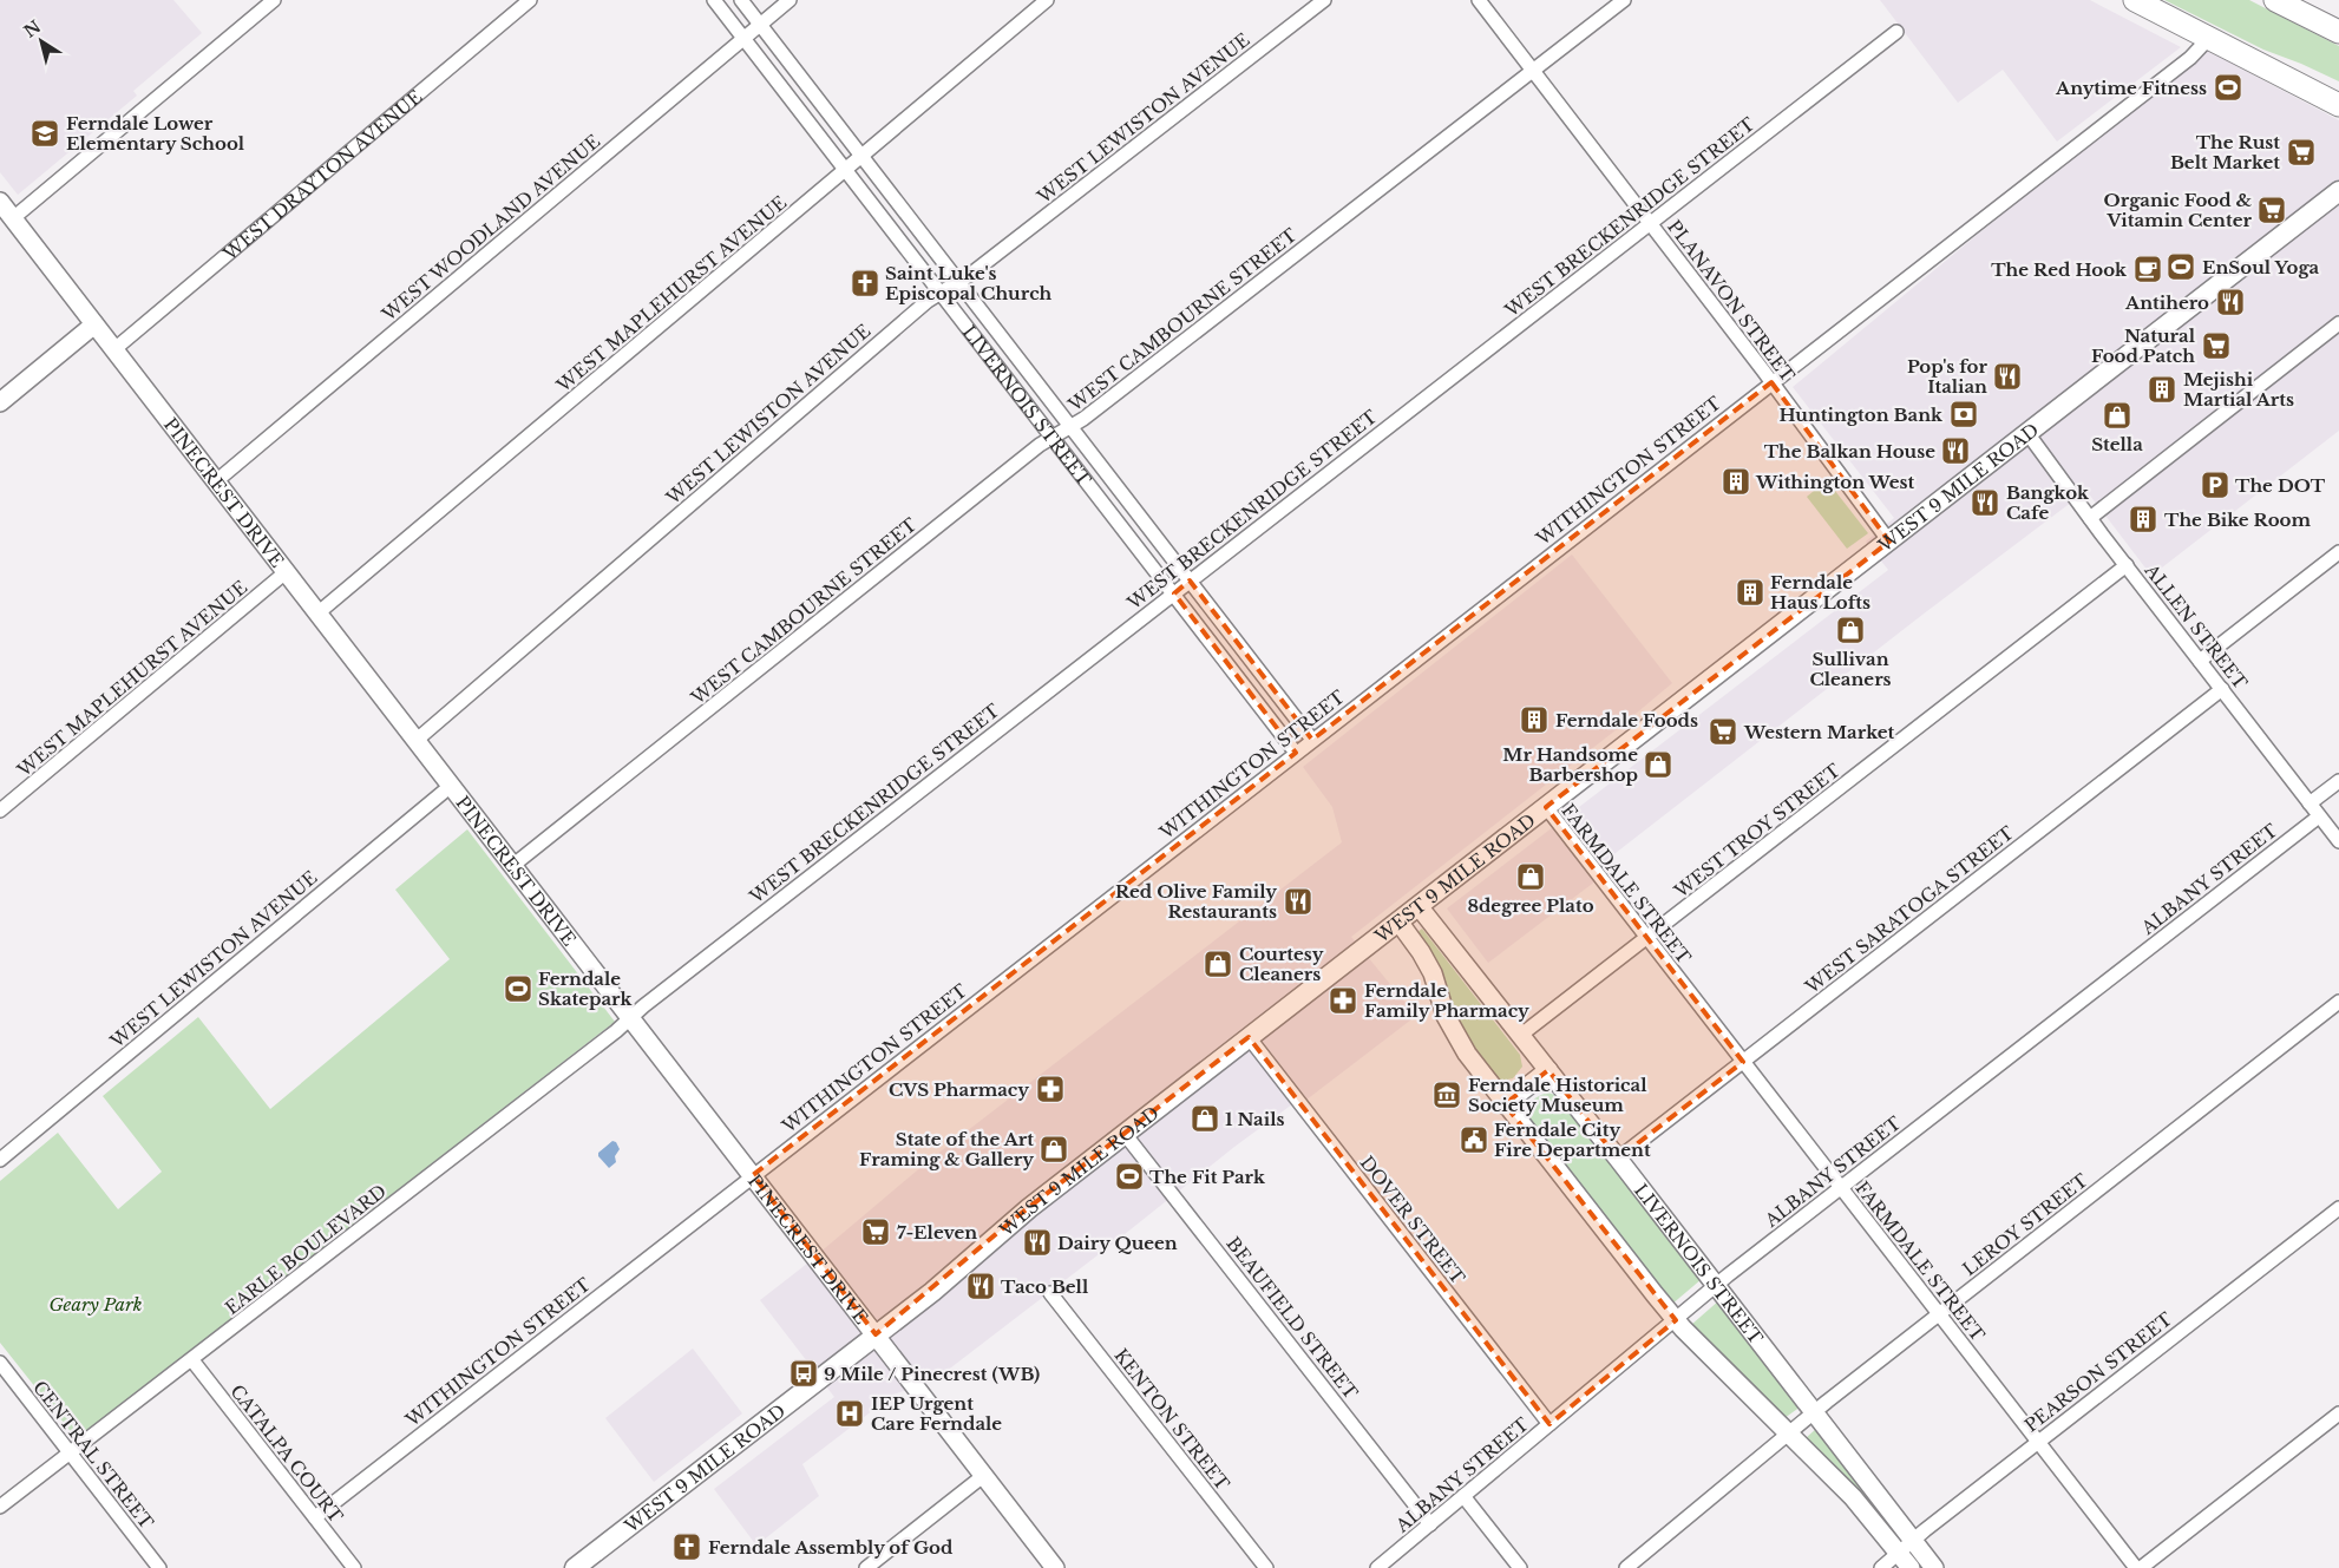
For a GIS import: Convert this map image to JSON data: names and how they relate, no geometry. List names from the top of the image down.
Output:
{
  "streets": {
    "main road": ["WEST 9 MILE ROAD"],
    "street": [
      "WEST LEWISTON AVENUE",
      "WEST DRAYTON AVENUE",
      "WEST BRECKENRIDGE STREET",
      "WEST WOODLAND AVENUE",
      "WEST MAPLEHURST AVENUE",
      "PLANAVON STREET",
      "WEST CAMBOURNE STREET",
      "LIVERNOIS STREET",
      "WITHINGTON STREET",
      "PINECREST DRIVE",
      "ALLEN STREET",
      "WEST TROY STREET",
      "ALBANY STREET",
      "FARMDALE STREET",
      "WEST SARATOGA STREET",
      "DOVER STREET",
      "LEROY STREET",
      "EARLE BOULEVARD",
      "BEAUFIELD STREET",
      "PEARSON STREET",
      "KENTON STREET",
      "CATALPA COURT",
      "CENTRAL STREET"
    ]
  },
  "crossings": [
    ["WEST LEWISTON AVENUE", "LIVERNOIS STREET"],
    ["WEST LEWISTON AVENUE", "PINECREST DRIVE"],
    ["WEST DRAYTON AVENUE", "PINECREST DRIVE"],
    ["WEST BRECKENRIDGE STREET", "PLANAVON STREET"],
    ["WEST BRECKENRIDGE STREET", "LIVERNOIS STREET"],
    ["WEST BRECKENRIDGE STREET", "PINECREST DRIVE"],
    ["WEST BRECKENRIDGE STREET", "EARLE BOULEVARD"],
    ["WEST WOODLAND AVENUE", "LIVERNOIS STREET"],
    ["WEST WOODLAND AVENUE", "PINECREST DRIVE"],
    ["WEST MAPLEHURST AVENUE", "LIVERNOIS STREET"],
    ["WEST MAPLEHURST AVENUE", "PINECREST DRIVE"],
    ["PLANAVON STREET", "WEST CAMBOURNE STREET"],
    ["PLANAVON STREET", "WITHINGTON STREET"],
    ["PLANAVON STREET", "WEST 9 MILE ROAD"],
    ["WEST CAMBOURNE STREET", "LIVERNOIS STREET"],
    ["WEST CAMBOURNE STREET", "PINECREST DRIVE"],
    ["LIVERNOIS STREET", "WITHINGTON STREET"],
    ["LIVERNOIS STREET", "WEST 9 MILE ROAD"],
    ["LIVERNOIS STREET", "WEST TROY STREET"],
    ["LIVERNOIS STREET", "ALBANY STREET"],
    ["LIVERNOIS STREET", "WEST SARATOGA STREET"],
    ["LIVERNOIS STREET", "LEROY STREET"],
    ["LIVERNOIS STREET", "PEARSON STREET"],
    ["WITHINGTON STREET", "PINECREST DRIVE"],
    ["WITHINGTON STREET", "CATALPA COURT"],
    ["WEST 9 MILE ROAD", "PINECREST DRIVE"],
    ["WEST 9 MILE ROAD", "ALLEN STREET"],
    ["WEST 9 MILE ROAD", "FARMDALE STREET"],
    ["WEST 9 MILE ROAD", "DOVER STREET"],
    ["WEST 9 MILE ROAD", "BEAUFIELD STREET"],
    ["PINECREST DRIVE", "EARLE BOULEVARD"],
    ["ALLEN STREET", "WEST TROY STREET"],
    ["ALLEN STREET", "ALBANY STREET"],
    ["ALLEN STREET", "WEST SARATOGA STREET"],
    ["WEST TROY STREET", "FARMDALE STREET"],
    ["ALBANY STREET", "FARMDALE STREET"],
    ["ALBANY STREET", "DOVER STREET"],
    ["ALBANY STREET", "BEAUFIELD STREET"],
    ["FARMDALE STREET", "WEST SARATOGA STREET"],
    ["FARMDALE STREET", "LEROY STREET"],
    ["FARMDALE STREET", "PEARSON STREET"],
    ["EARLE BOULEVARD", "CATALPA COURT"],
    ["EARLE BOULEVARD", "CENTRAL STREET"]
  ],
  "parks": ["Geary Park"],
  "places": {
    "sports": [
      "Anytime Fitness",
      "EnSoul Yoga",
      "Ferndale Skatepark",
      "The Fit Park"
    ],
    "school or university": ["Ferndale Lower Elementary School"],
    "supermarket": [
      "The Rust Belt Market",
      "Organic Food & Vitamin Center",
      "Natural Food Patch",
      "Western Market",
      "7-Eleven"
    ],
    "cafe": ["The Red Hook"],
    "church": ["Saint Luke's Episcopal Church", "Ferndale Assembly of God"],
    "restaurant": [
      "Antihero",
      "Pop's for Italian",
      "The Balkan House",
      "Bangkok Cafe",
      "Red Olive Family Restaurants",
      "Dairy Queen",
      "Taco Bell"
    ],
    "building": [
      "Mejishi Martial Arts",
      "Withington West",
      "The Bike Room",
      "Ferndale Haus Lofts",
      "Ferndale Foods"
    ],
    "bank": ["Huntington Bank"],
    "shop": [
      "Stella",
      "Sullivan Cleaners",
      "Mr Handsome Barbershop",
      "8degree Plato",
      "Courtesy Cleaners",
      "1 Nails",
      "State of the Art Framing & Gallery"
    ],
    "parking": ["The DOT"],
    "pharmacy": ["Ferndale Family Pharmacy", "CVS Pharmacy"],
    "museum": ["Ferndale Historical Society Museum"],
    "public building": ["Ferndale City Fire Department"],
    "bus stop": ["9 Mile / Pinecrest (WB)"],
    "hospital": ["IEP Urgent Care Ferndale"]
  },
  "north": "top left"
}
